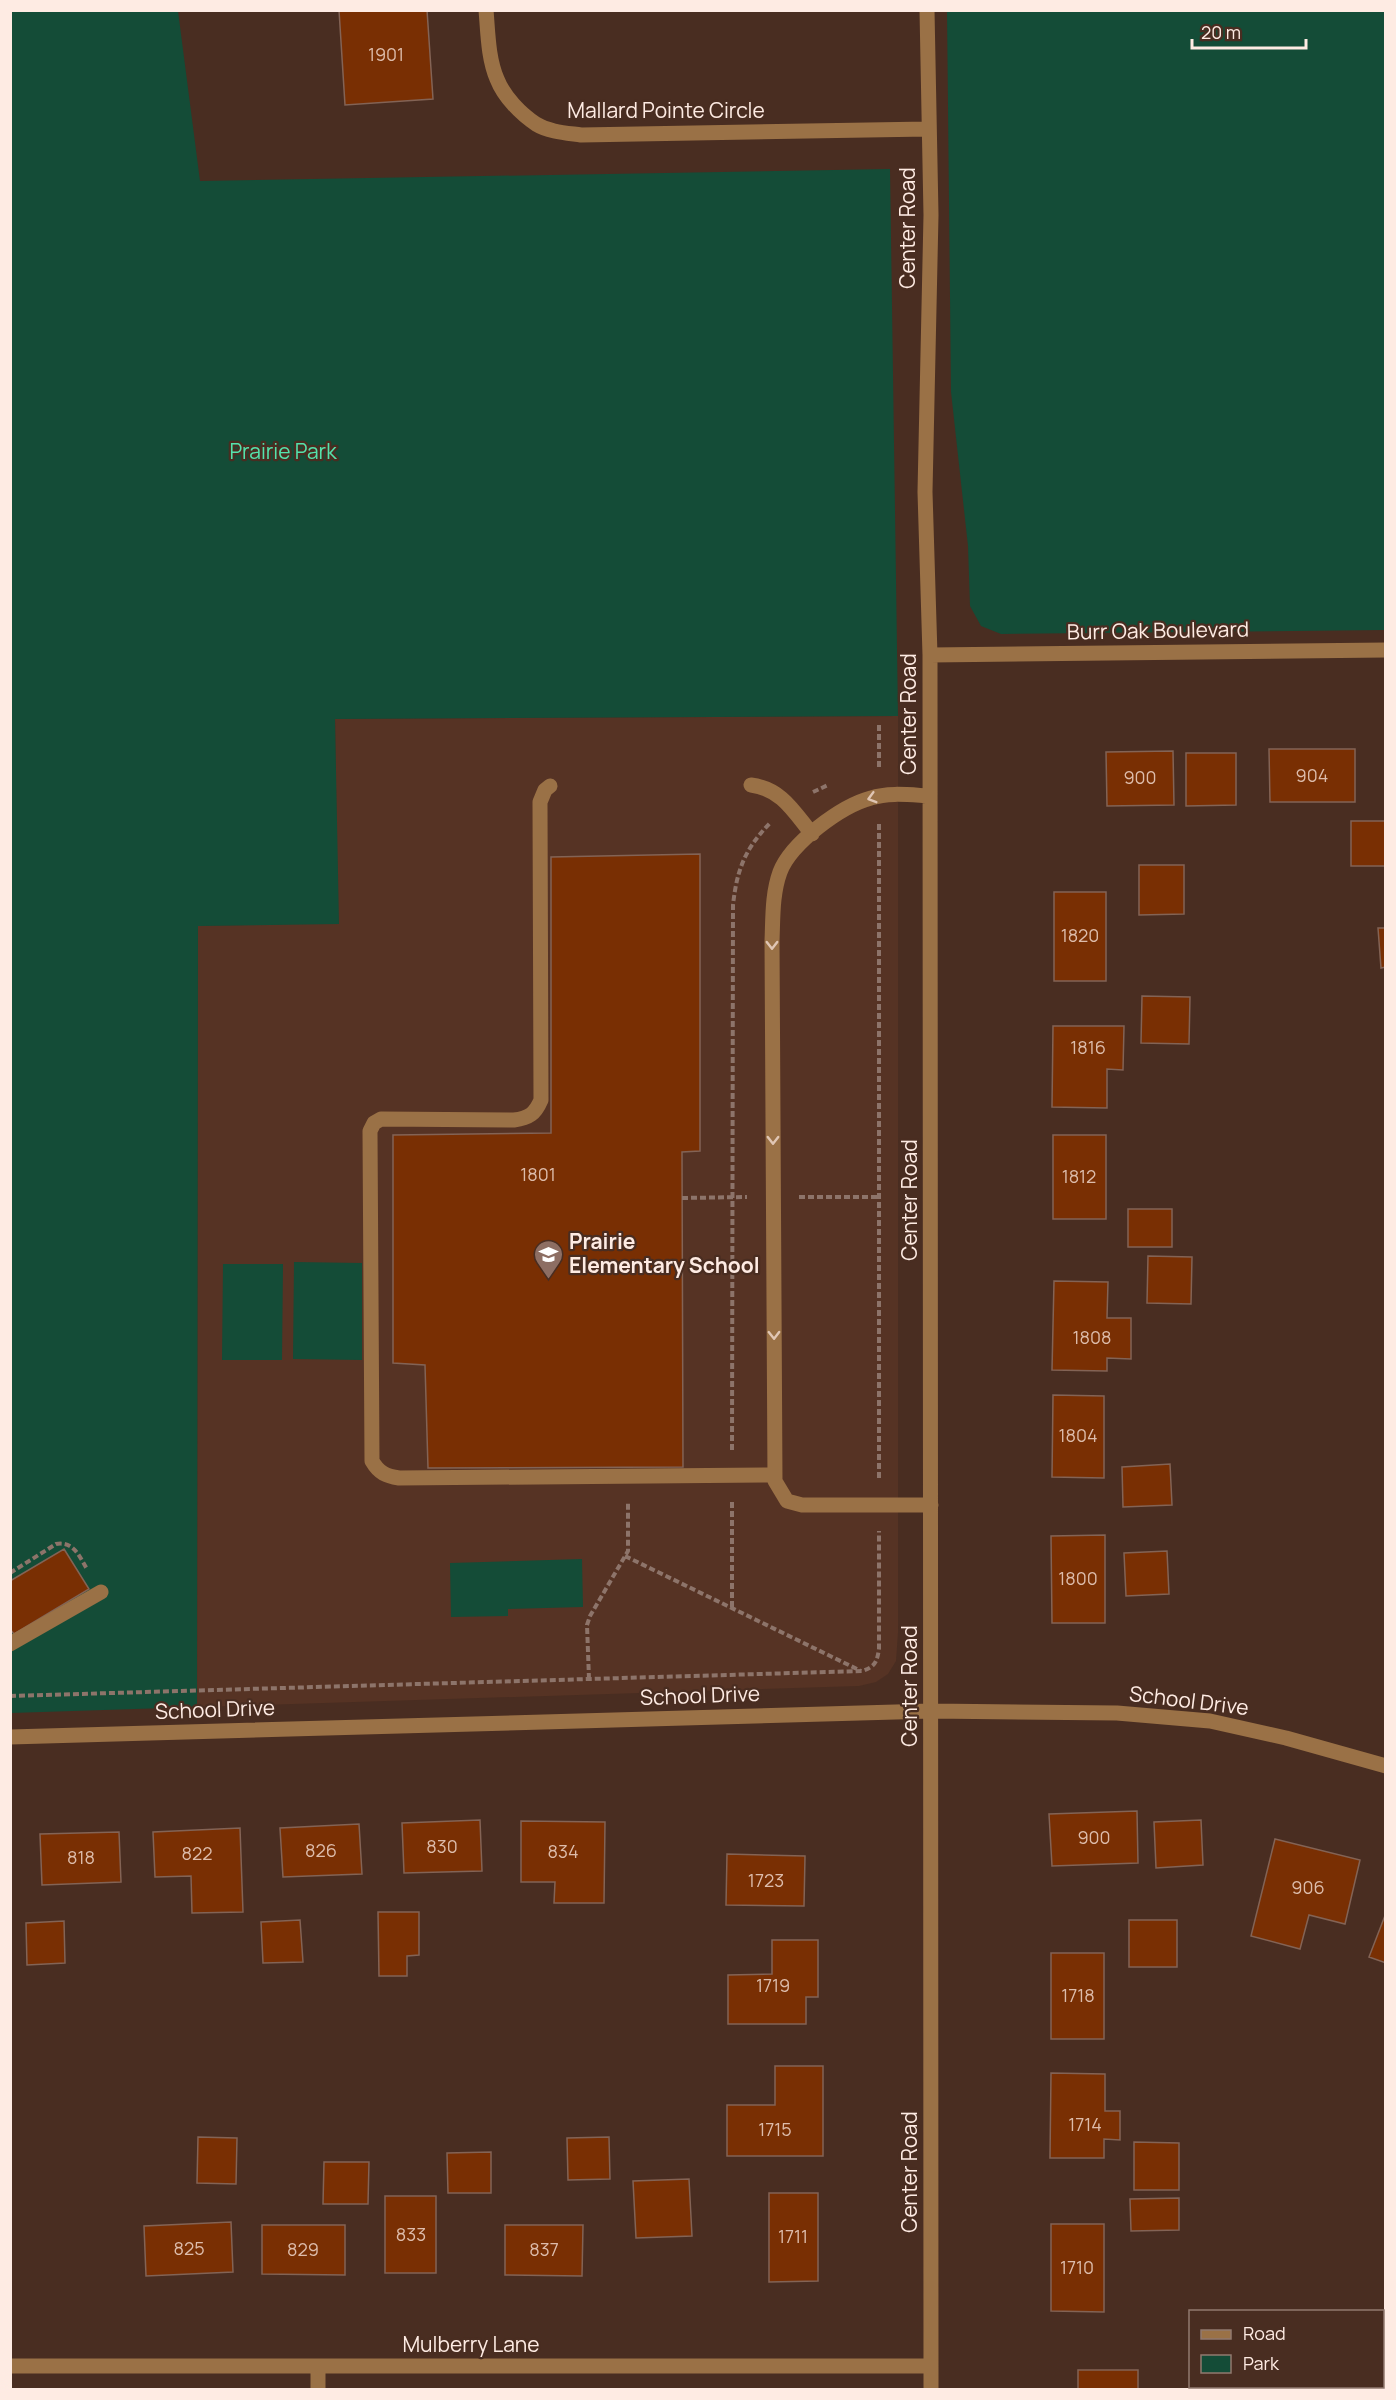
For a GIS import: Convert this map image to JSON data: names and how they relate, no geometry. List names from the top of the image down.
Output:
{
  "streets": {
    "street": [
      "Mallard Pointe Circle",
      "Center Road",
      "Burr Oak Boulevard",
      "School Drive",
      "Mulberry Lane"
    ]
  },
  "crossings": [
    ["Mallard Pointe Circle", "Center Road"],
    ["Center Road", "Burr Oak Boulevard"],
    ["Center Road", "School Drive"],
    ["Center Road", "Mulberry Lane"]
  ],
  "parks": ["Prairie Park"],
  "places": {
    "school or university": ["Prairie Elementary School"]
  },
  "house_numbers": [
    "1901",
    "904",
    "900",
    "1820",
    "1816",
    "1801",
    "1812",
    "1808",
    "1804",
    "1800",
    "900",
    "830",
    "826",
    "834",
    "822",
    "818",
    "1723",
    "906",
    "1719",
    "1718",
    "1714",
    "1715",
    "833",
    "1711",
    "825",
    "829",
    "837",
    "1710"
  ],
  "legend": ["Road", "Park"],
  "scale_bar": "20 m"
}
